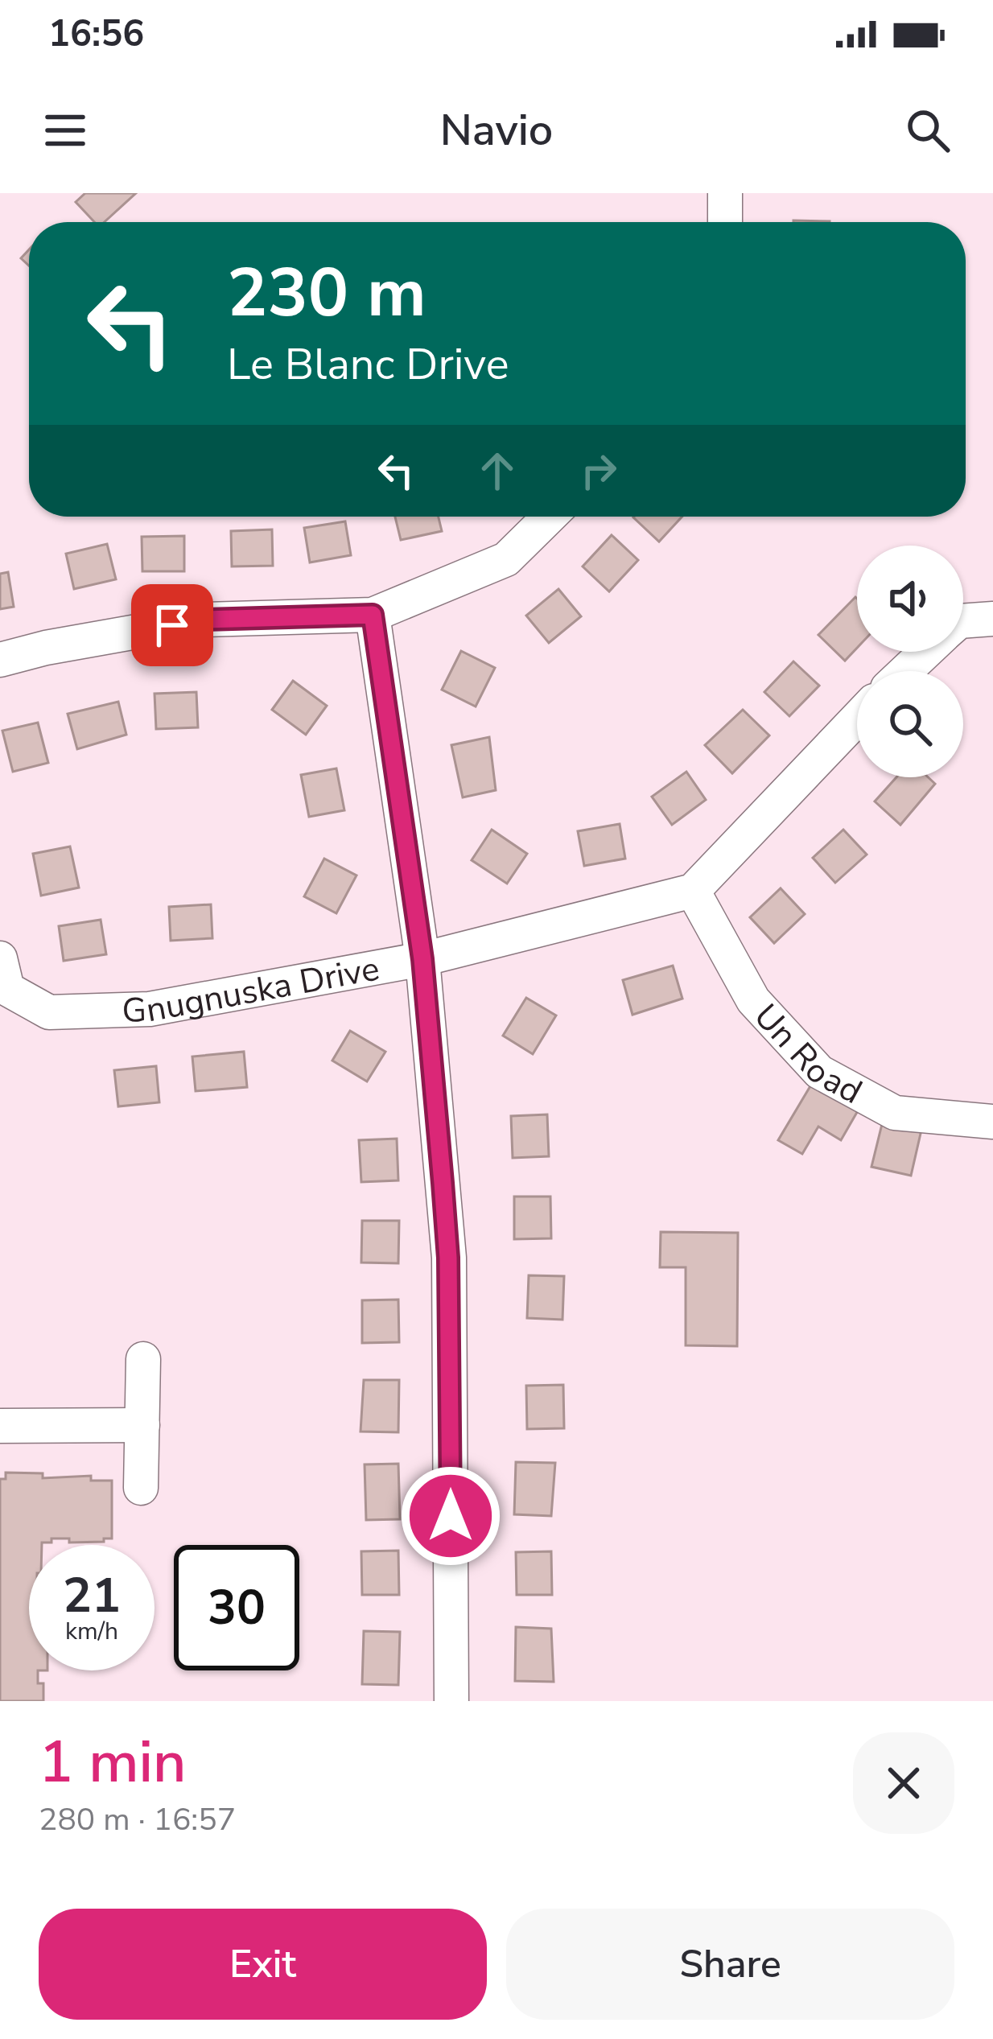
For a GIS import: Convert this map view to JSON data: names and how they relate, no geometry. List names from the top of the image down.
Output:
{
  "streets": {
    "street": ["Gnugnuska Drive", "Un Road"]
  },
  "crossings": [
    ["Gnugnuska Drive", "Un Road"]
  ],
  "page": {
    "status": "16:56",
    "header": "Navio",
    "turn": ["230 m", "Le Blanc Drive"],
    "speed": "21 km/h",
    "limit": "30",
    "heading": ["1 min", "280 m · 16:57"],
    "buttons": ["Exit", "Share"]
  }
}
